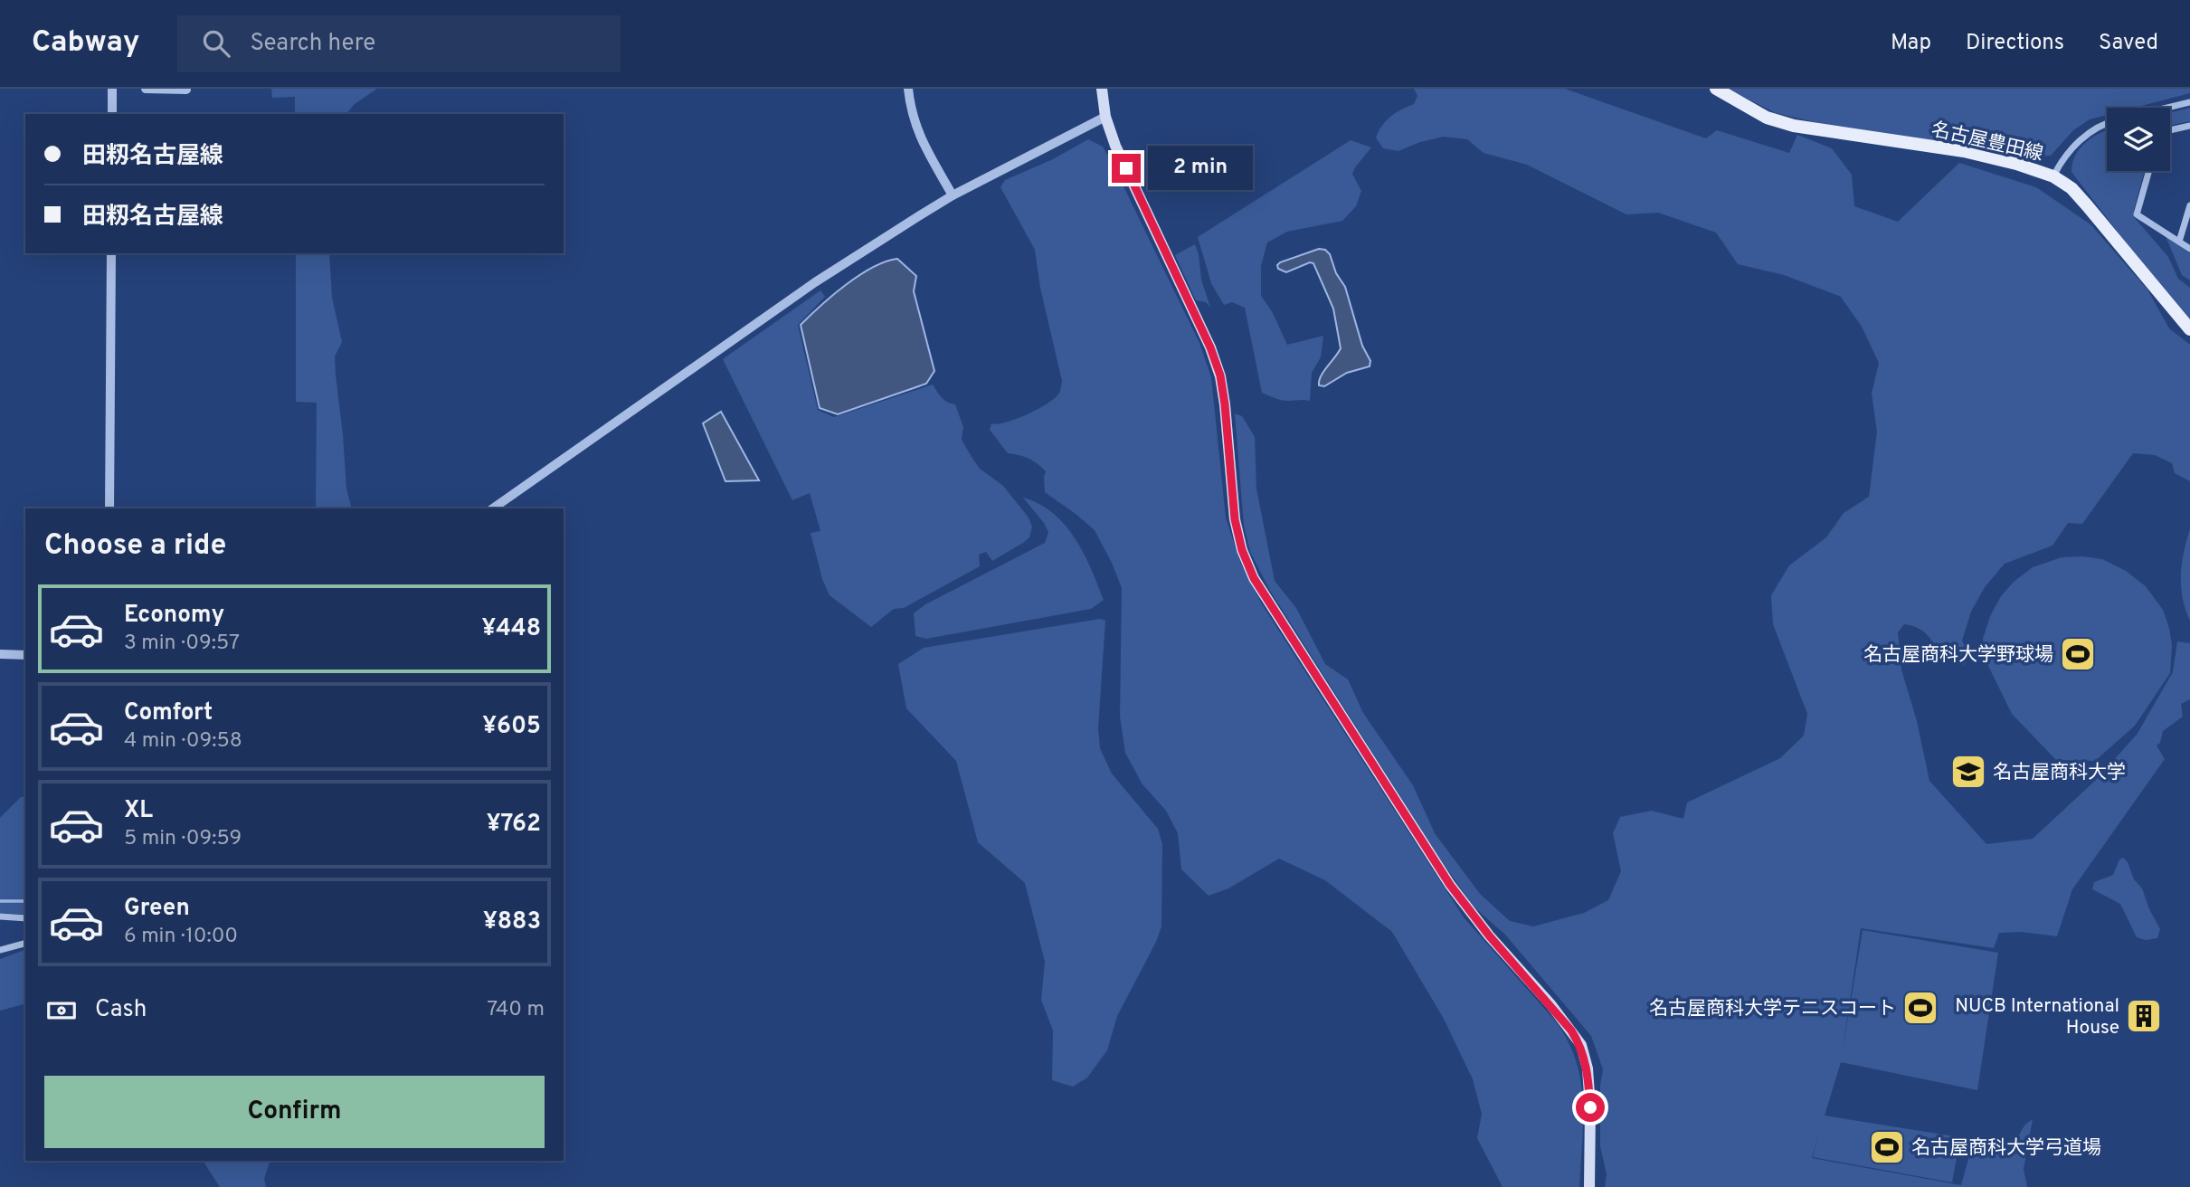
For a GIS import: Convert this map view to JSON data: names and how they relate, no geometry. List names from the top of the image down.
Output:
{
  "streets": {
    "main road": ["名古屋豊田線"]
  },
  "places": {
    "sports": ["名古屋商科大学野球場", "名古屋商科大学テニスコート", "名古屋商科大学弓道場"],
    "school or university": ["名古屋商科大学"],
    "building": ["NUCB International House"]
  },
  "page": {
    "header": "Cabway",
    "search": "Search here",
    "nav": ["Map", "Directions", "Saved"],
    "banner": ["田籾名古屋線", "田籾名古屋線"],
    "bubble": "2 min",
    "heading": "Choose a ride",
    "list": [
      {
        "name": "Economy",
        "note": "3 min · 09:57",
        "value": "¥448"
      },
      {
        "name": "Comfort",
        "note": "4 min · 09:58",
        "value": "¥605"
      },
      {
        "name": "XL",
        "note": "5 min · 09:59",
        "value": "¥762"
      },
      {
        "name": "Green",
        "note": "6 min · 10:00",
        "value": "¥883"
      }
    ],
    "pay": ["Cash", "740 m"],
    "buttons": "Confirm"
  }
}
